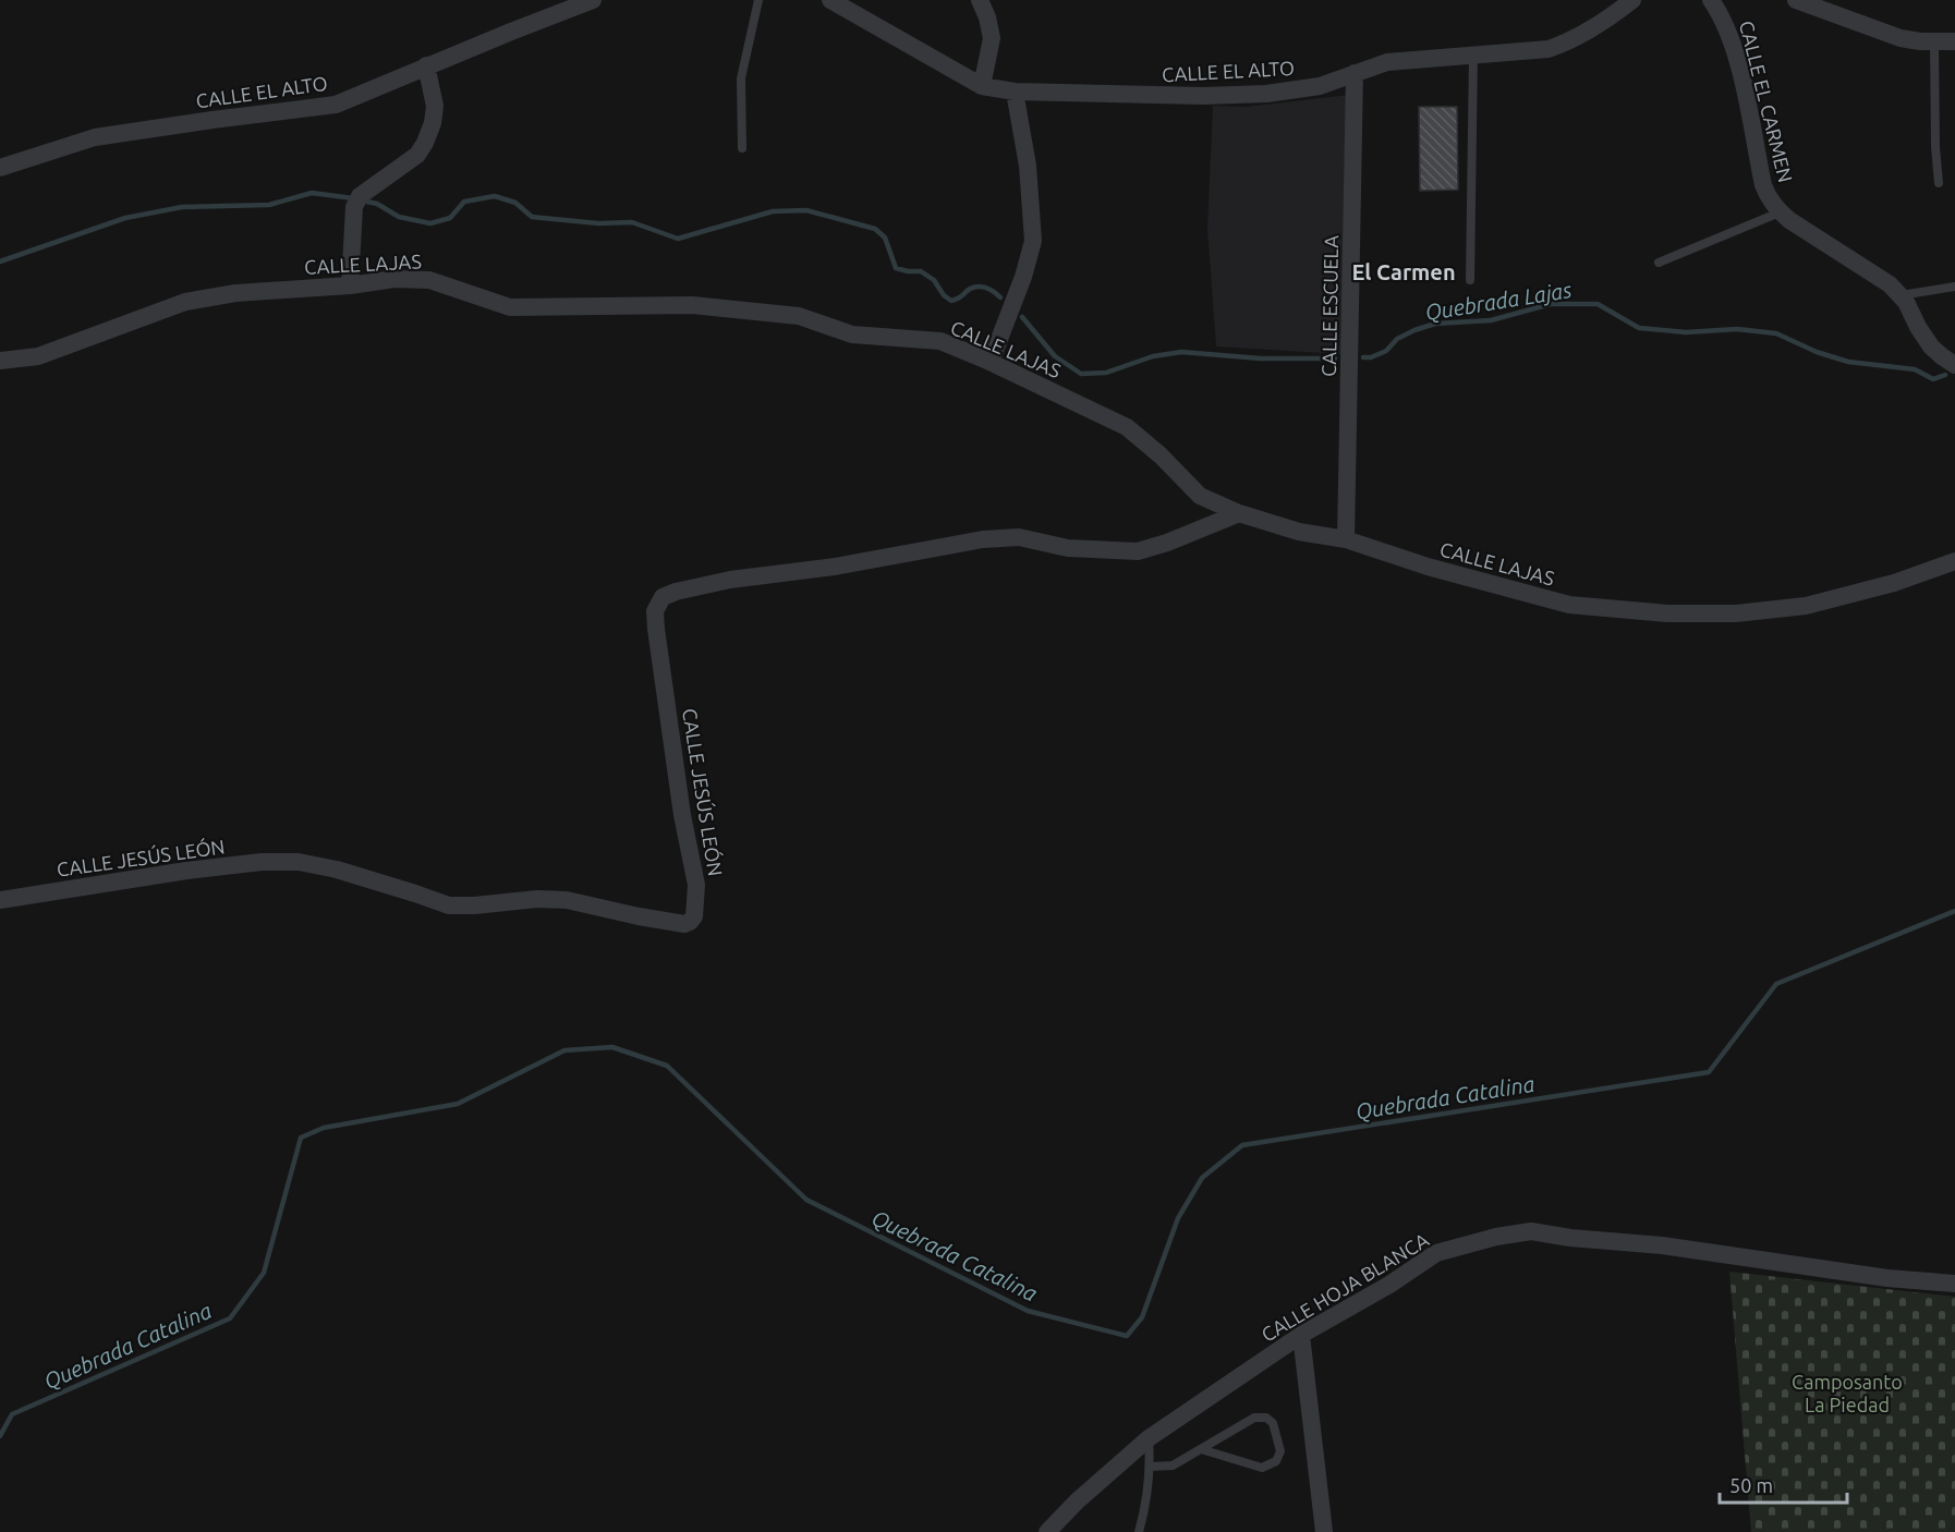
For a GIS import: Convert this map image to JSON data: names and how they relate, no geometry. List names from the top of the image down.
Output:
{
  "streets": {
    "street": [
      "CALLE EL ALTO",
      "CALLE EL CARMEN",
      "CALLE LAJAS",
      "CALLE ESCUELA",
      "CALLE JESÚS LEÓN",
      "CALLE HOJA BLANCA"
    ]
  },
  "crossings": [
    ["CALLE EL ALTO", "CALLE ESCUELA"],
    ["CALLE LAJAS", "CALLE ESCUELA"],
    ["CALLE LAJAS", "CALLE JESÚS LEÓN"]
  ],
  "districts": ["El Carmen"],
  "water": ["Quebrada Lajas", "Quebrada Catalina"],
  "parks": ["Camposanto La Piedad"],
  "scale_bar": "50 m"
}
